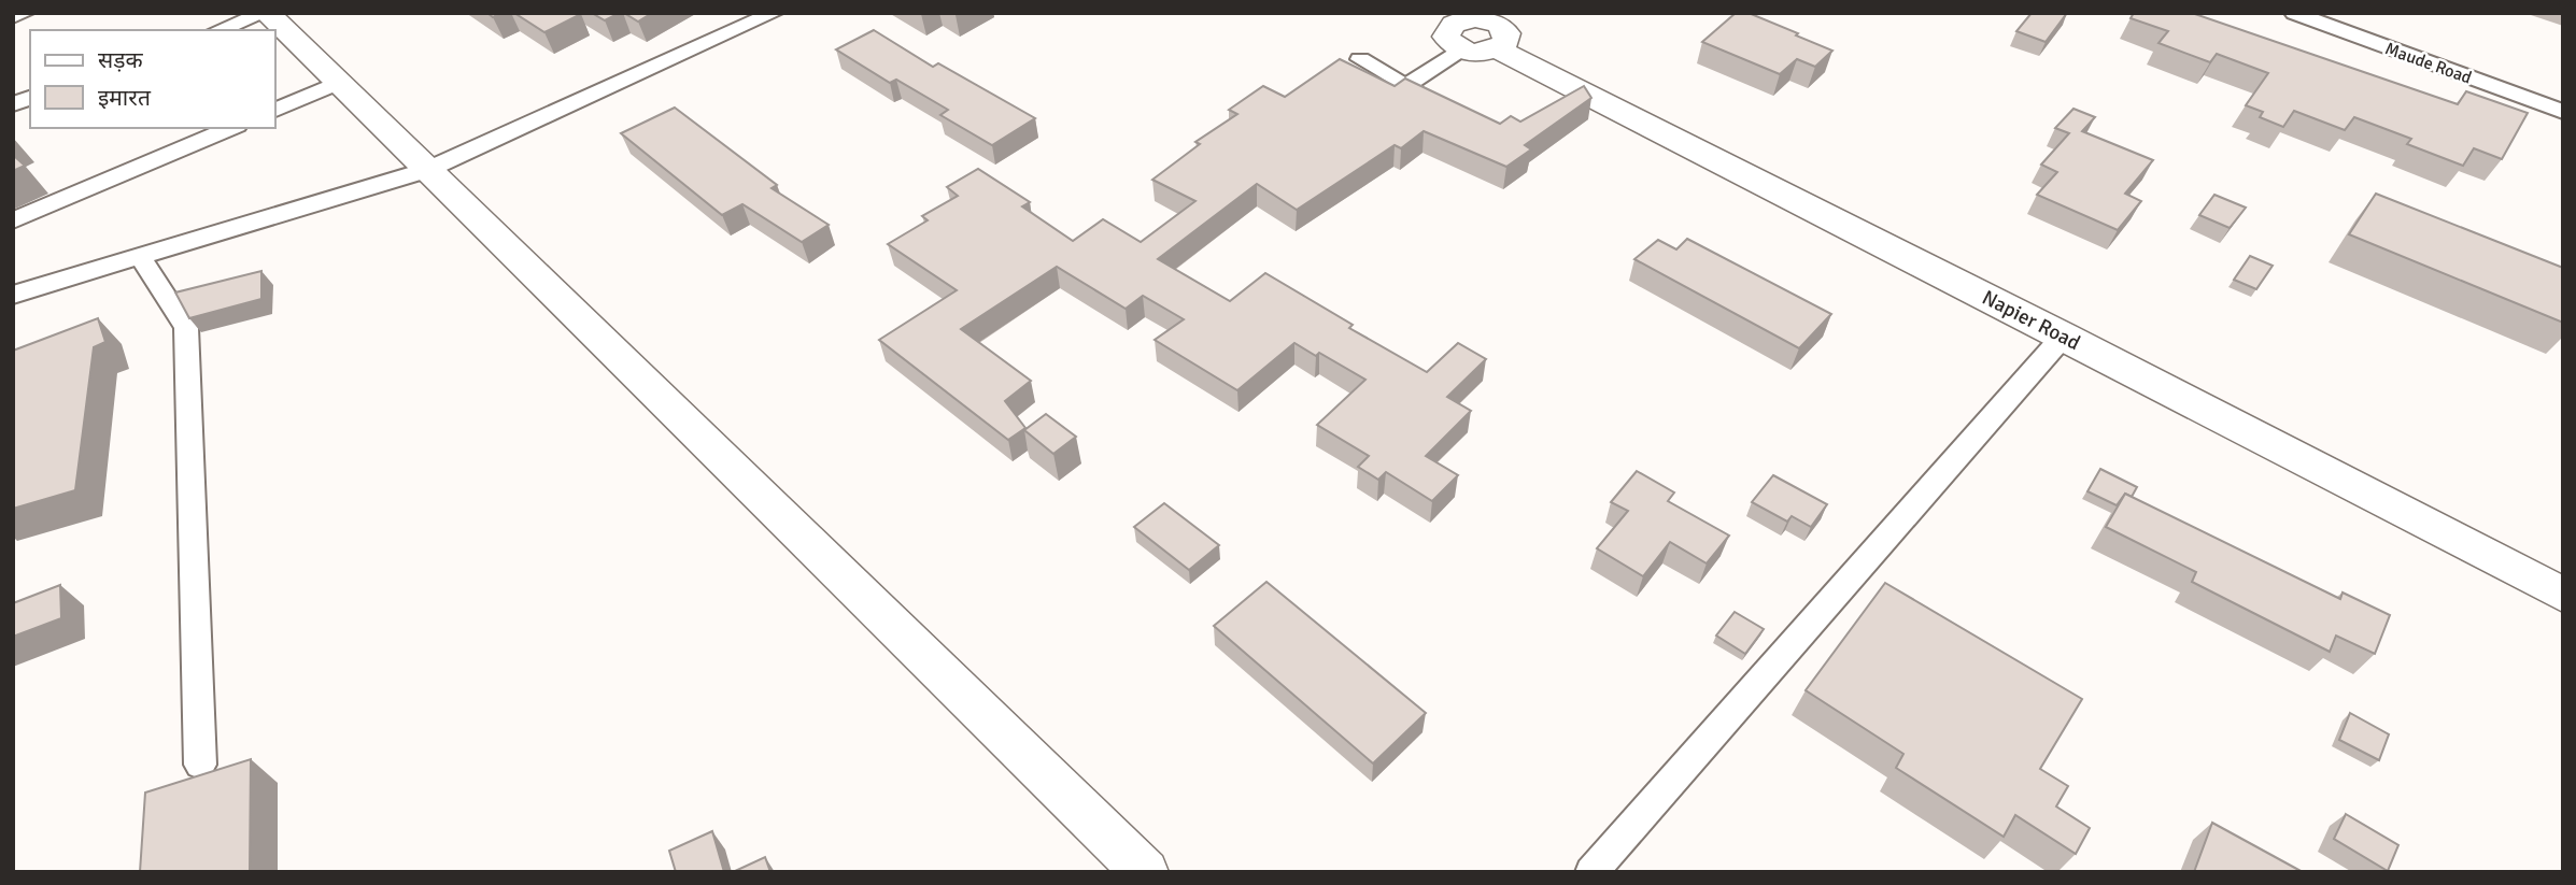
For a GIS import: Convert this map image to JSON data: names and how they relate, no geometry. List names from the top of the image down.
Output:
{
  "streets": {
    "street": ["Maude Road", "Napier Road"]
  },
  "legend": ["सड़क", "इमारत"]
}
